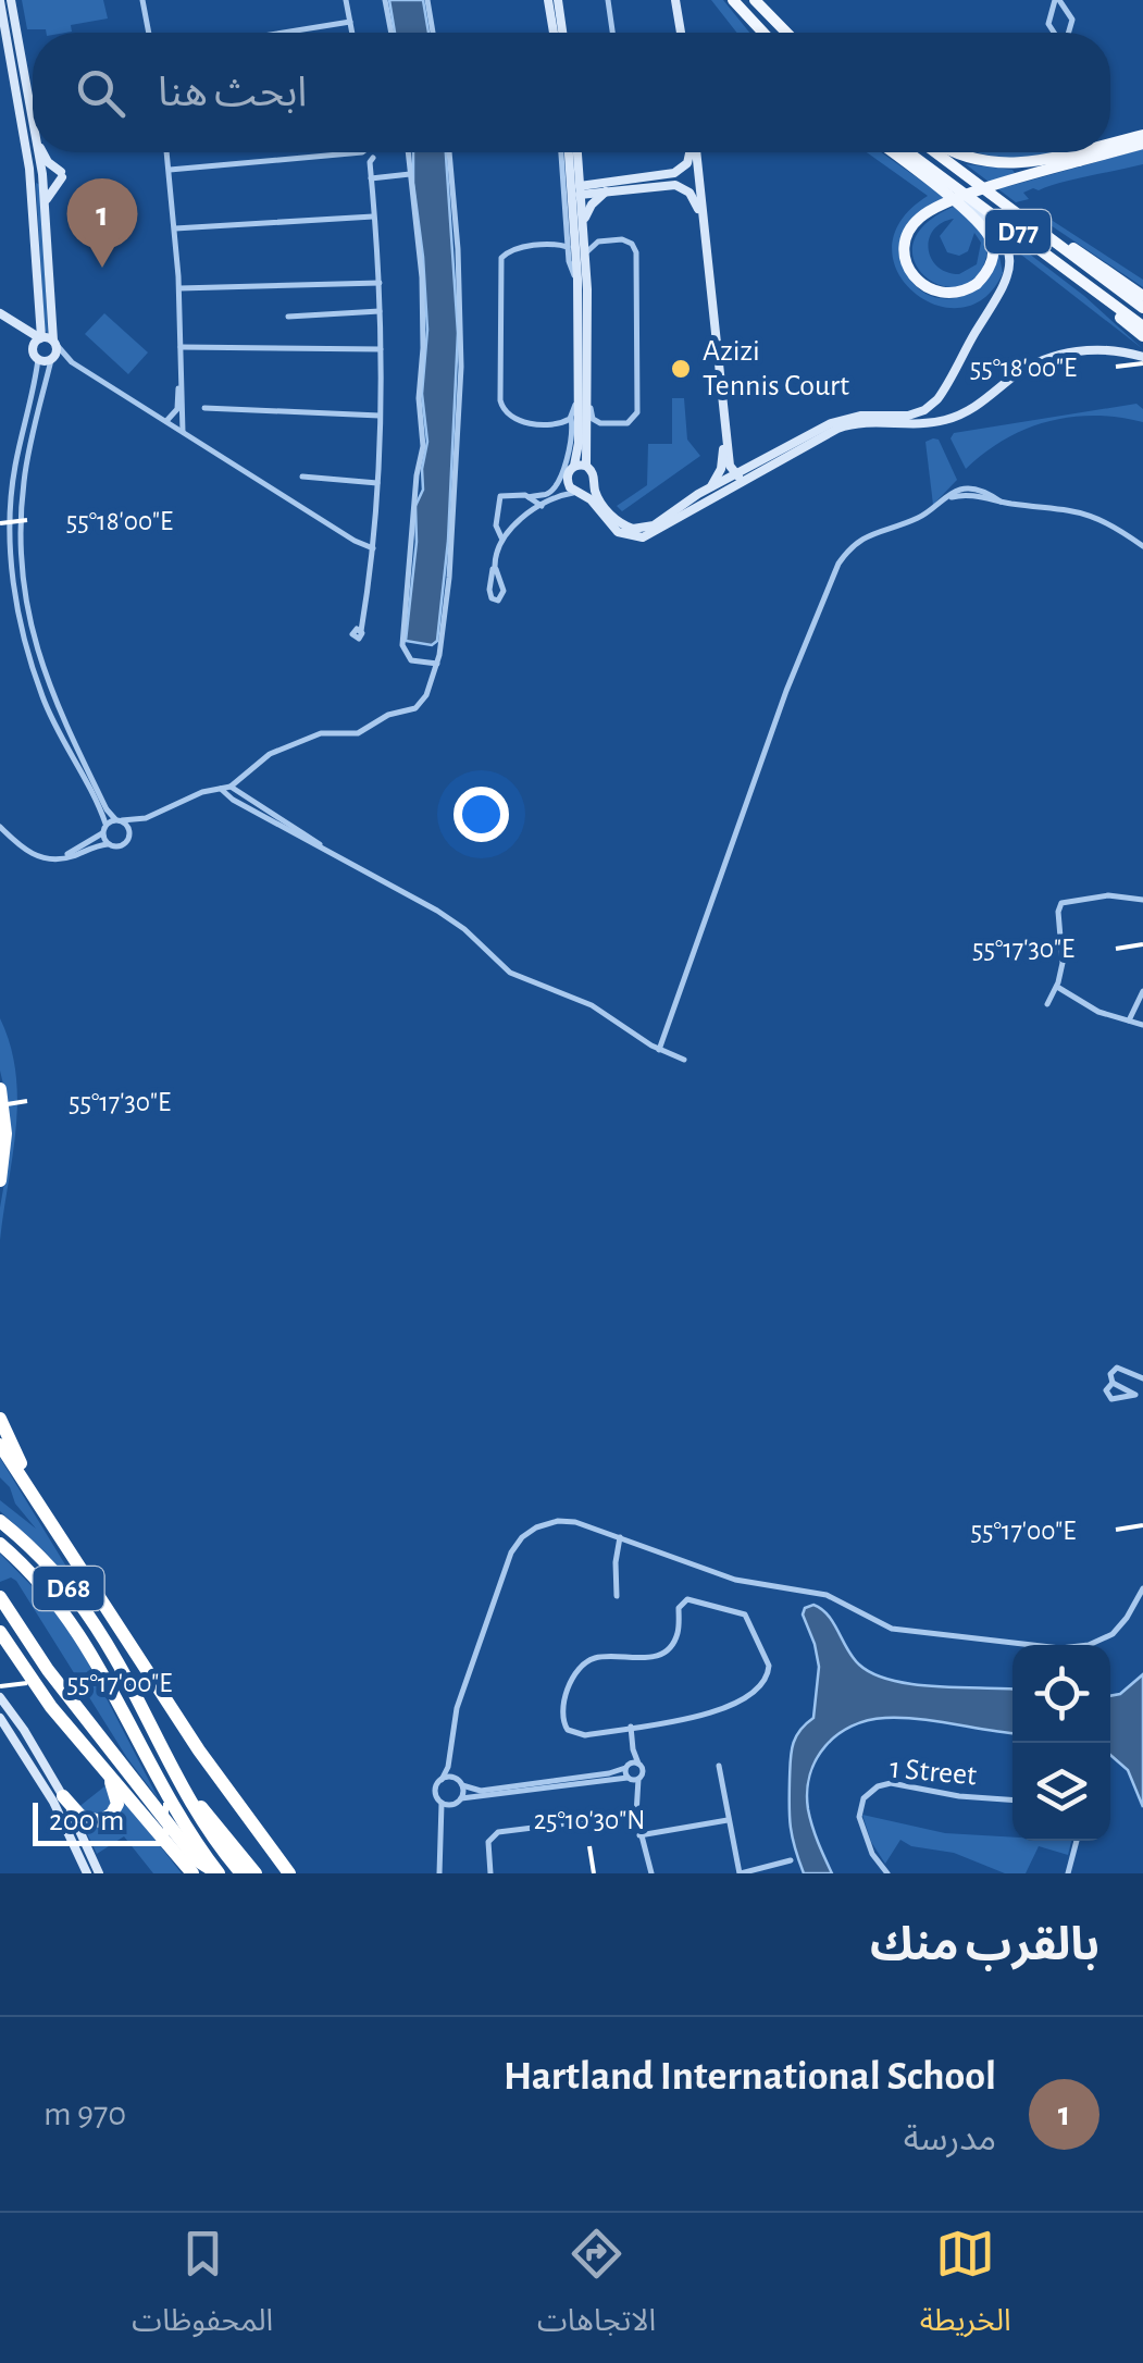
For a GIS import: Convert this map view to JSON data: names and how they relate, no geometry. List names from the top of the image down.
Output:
{
  "streets": {
    "highway": ["D68"],
    "main road": ["D77"],
    "street": ["1 Street"]
  },
  "places": ["Azizi Tennis Court"],
  "scale_bar": "200 m",
  "page": {
    "search": "ابحث هنا",
    "pins": "1",
    "scale": "200 m",
    "heading": "بالقرب منك",
    "list": [
      {
        "mark": "1",
        "name": "Hartland International School",
        "note": "مدرسة",
        "value": "970 m"
      }
    ],
    "nav": ["الخريطة", "الاتجاهات", "المحفوظات"]
  },
  "coordinates": [
    "55°18'00\"E",
    "55°17'30\"E",
    "55°17'00\"E",
    "25°10'30\"N"
  ]
}
